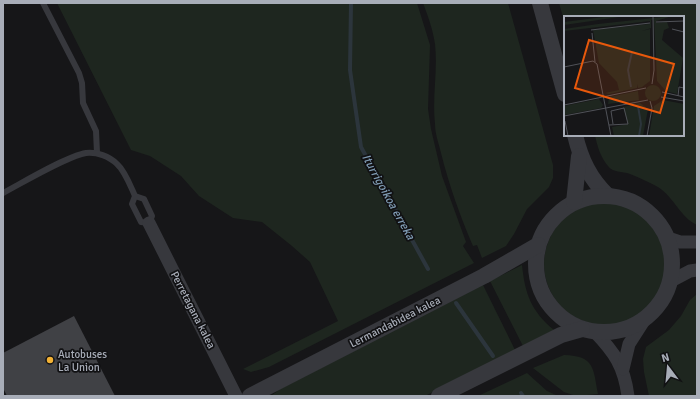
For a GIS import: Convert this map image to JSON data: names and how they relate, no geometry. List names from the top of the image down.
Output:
{
  "streets": {
    "street": ["Perretagana kalea", "Lermandabidea kalea"]
  },
  "water": ["Iturrigoikoa erreka"],
  "places": ["Autobuses La Union"],
  "north": "top"
}
